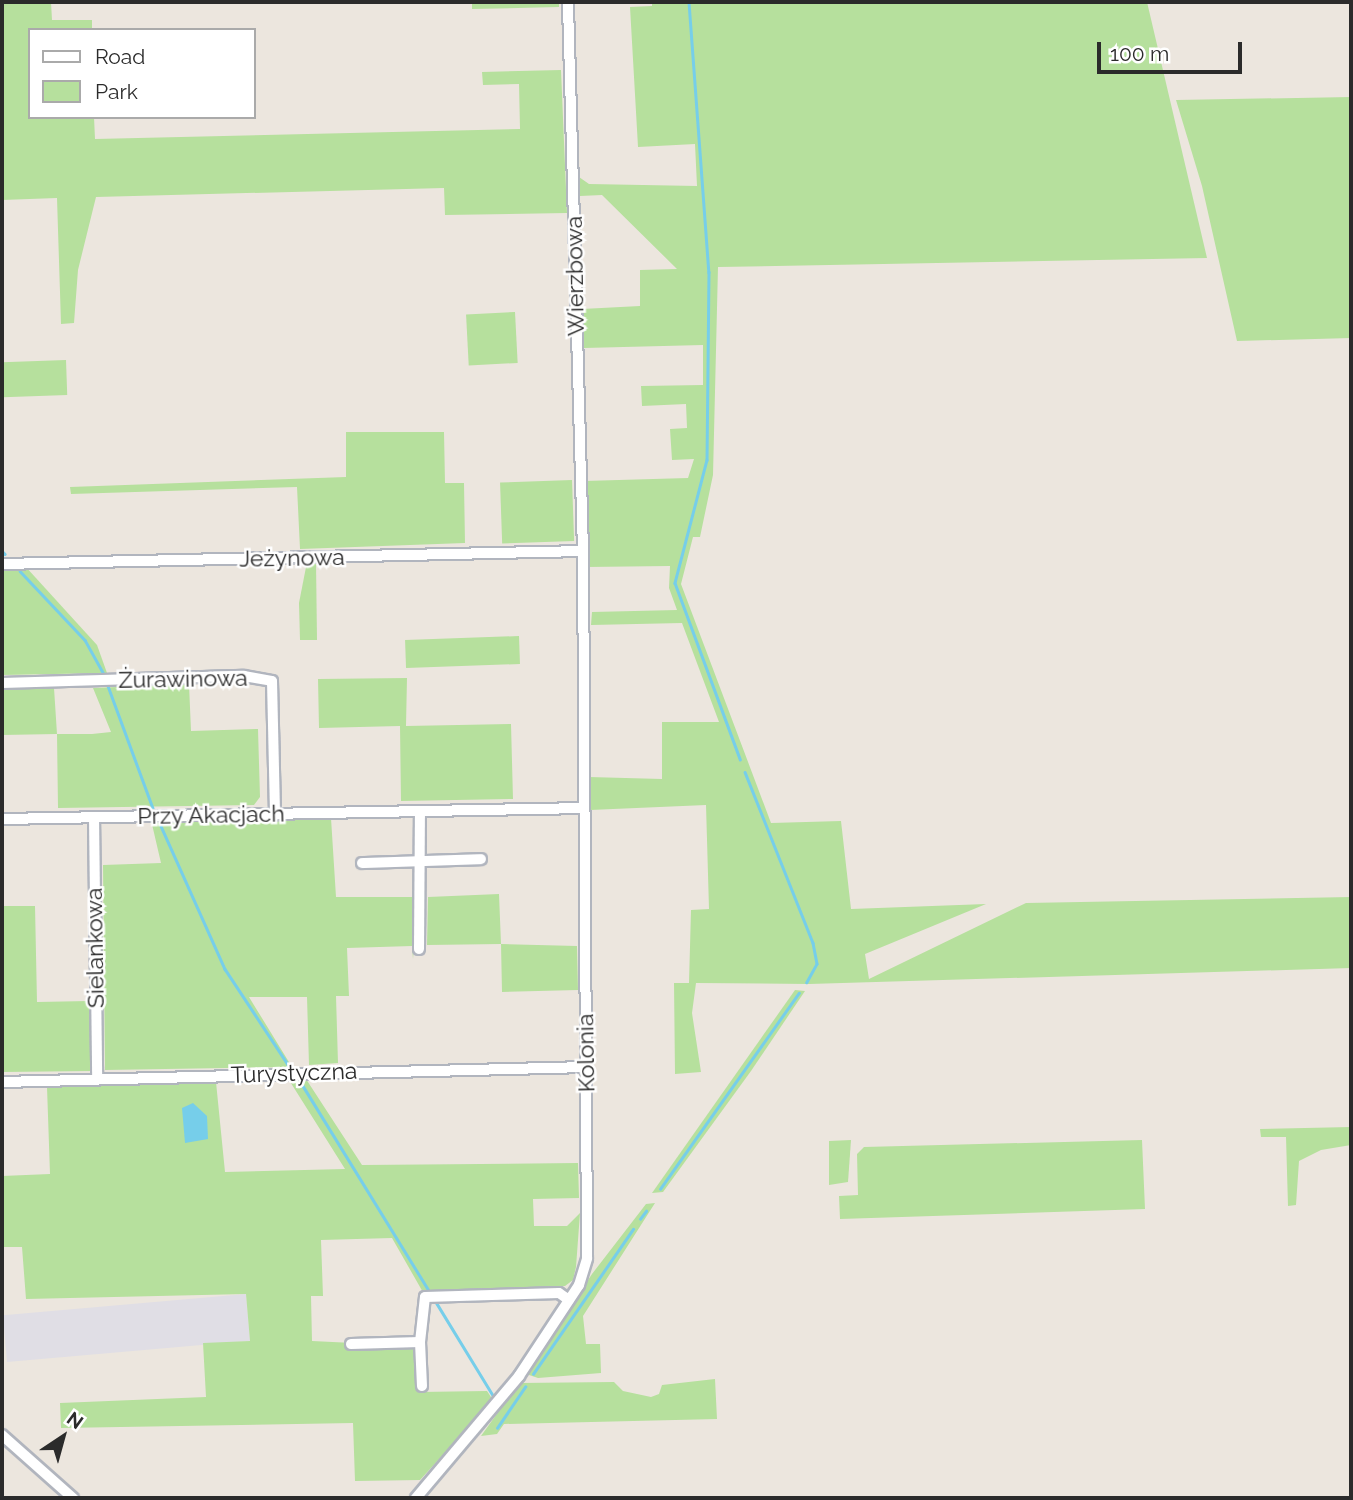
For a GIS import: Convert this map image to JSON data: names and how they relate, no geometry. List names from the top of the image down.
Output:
{
  "streets": {
    "street": [
      "Wierzbowa",
      "Jeżynowa",
      "Żurawinowa",
      "Przy Akacjach",
      "Sielankowa",
      "Kolonia",
      "Turystyczna"
    ]
  },
  "crossings": [
    ["Wierzbowa", "Jeżynowa"],
    ["Wierzbowa", "Kolonia"],
    ["Jeżynowa", "Kolonia"],
    ["Żurawinowa", "Przy Akacjach"],
    ["Przy Akacjach", "Sielankowa"],
    ["Przy Akacjach", "Kolonia"],
    ["Sielankowa", "Turystyczna"],
    ["Kolonia", "Turystyczna"]
  ],
  "legend": ["Road", "Park"],
  "scale_bar": "100 m",
  "north": "top right"
}
